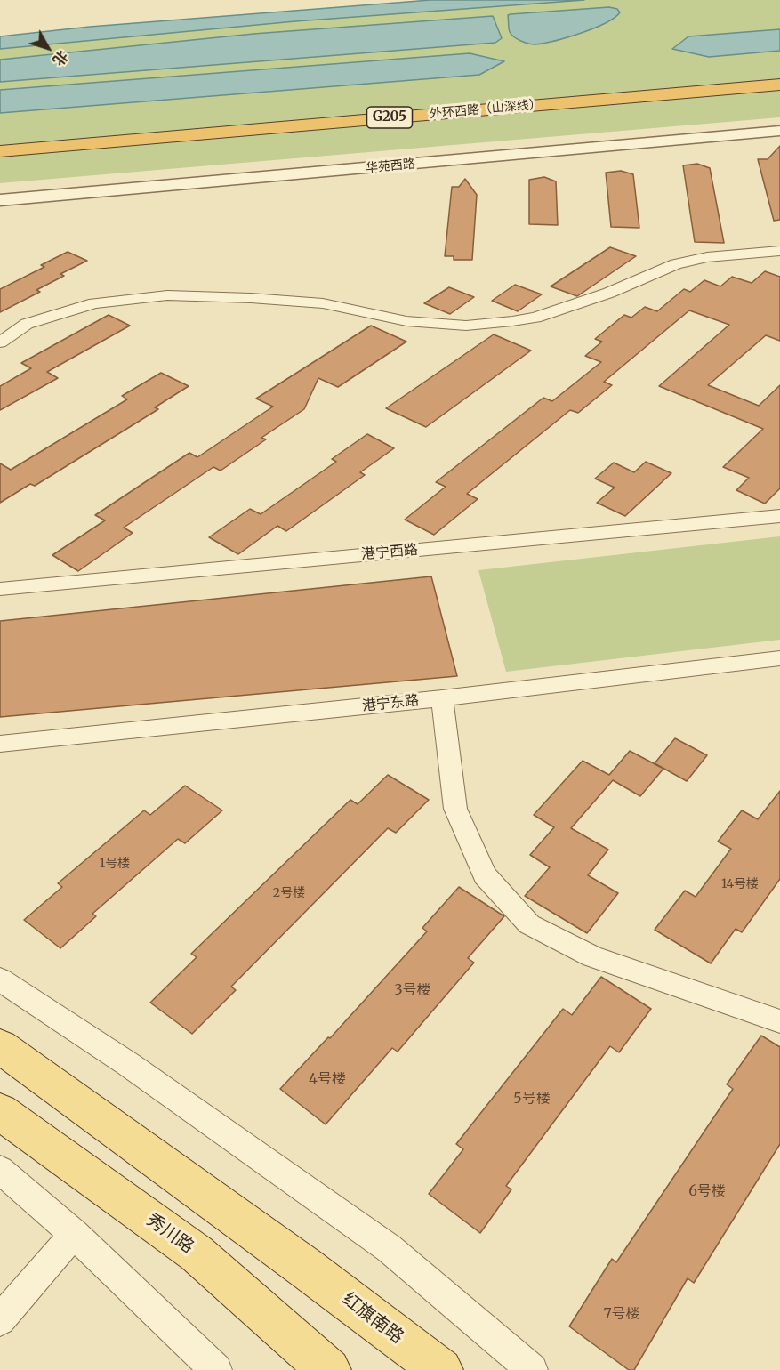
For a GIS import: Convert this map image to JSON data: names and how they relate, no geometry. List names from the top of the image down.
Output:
{
  "streets": {
    "highway": ["外环西路（山深线）", "G205"],
    "main road": ["秀川路", "红旗南路"],
    "street": ["华苑西路", "港宁西路", "港宁东路"]
  },
  "house_numbers": [
    "1号楼",
    "14号楼",
    "2号楼",
    "3号楼",
    "4号楼",
    "5号楼",
    "6号楼",
    "7号楼"
  ],
  "north": "bottom right"
}
